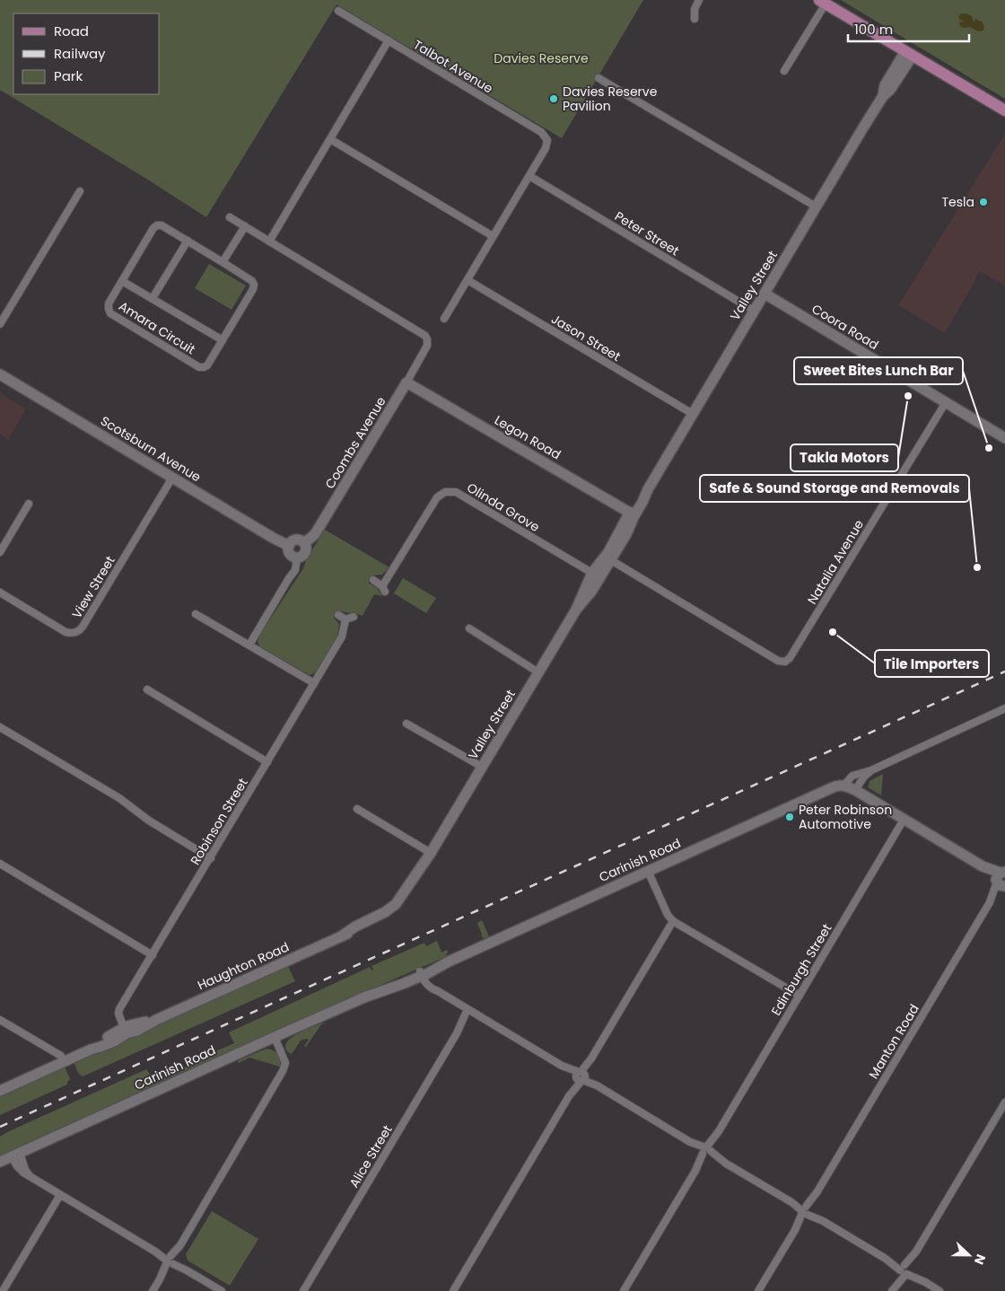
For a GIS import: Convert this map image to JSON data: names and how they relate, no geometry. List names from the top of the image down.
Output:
{
  "streets": {
    "street": [
      "Talbot Avenue",
      "Peter Street",
      "Valley Street",
      "Coora Road",
      "Amara Circuit",
      "Jason Street",
      "Legon Road",
      "Coombs Avenue",
      "Scotsburn Avenue",
      "Olinda Grove",
      "Natalia Avenue",
      "View Street",
      "Robinson Street",
      "Carinish Road",
      "Haughton Road",
      "Edinburgh Street",
      "Manton Road",
      "Alice Street"
    ]
  },
  "crossings": [
    ["Talbot Avenue", "Peter Street"],
    ["Peter Street", "Valley Street"],
    ["Valley Street", "Coora Road"],
    ["Valley Street", "Jason Street"],
    ["Valley Street", "Legon Road"],
    ["Valley Street", "Olinda Grove"],
    ["Valley Street", "Natalia Avenue"],
    ["Valley Street", "Haughton Road"],
    ["Coora Road", "Natalia Avenue"],
    ["Legon Road", "Coombs Avenue"],
    ["Coombs Avenue", "Scotsburn Avenue"],
    ["Scotsburn Avenue", "View Street"],
    ["Robinson Street", "Haughton Road"]
  ],
  "parks": ["Davies Reserve"],
  "places": [
    "Davies Reserve Pavilion",
    "Tesla",
    "Takla Motors",
    "Sweet Bites Lunch Bar",
    "Safe & Sound Storage and Removals",
    "Tile Importers",
    "Peter Robinson Automotive"
  ],
  "legend": ["Road", "Railway", "Park"],
  "scale_bar": "100 m",
  "north": "right"
}
